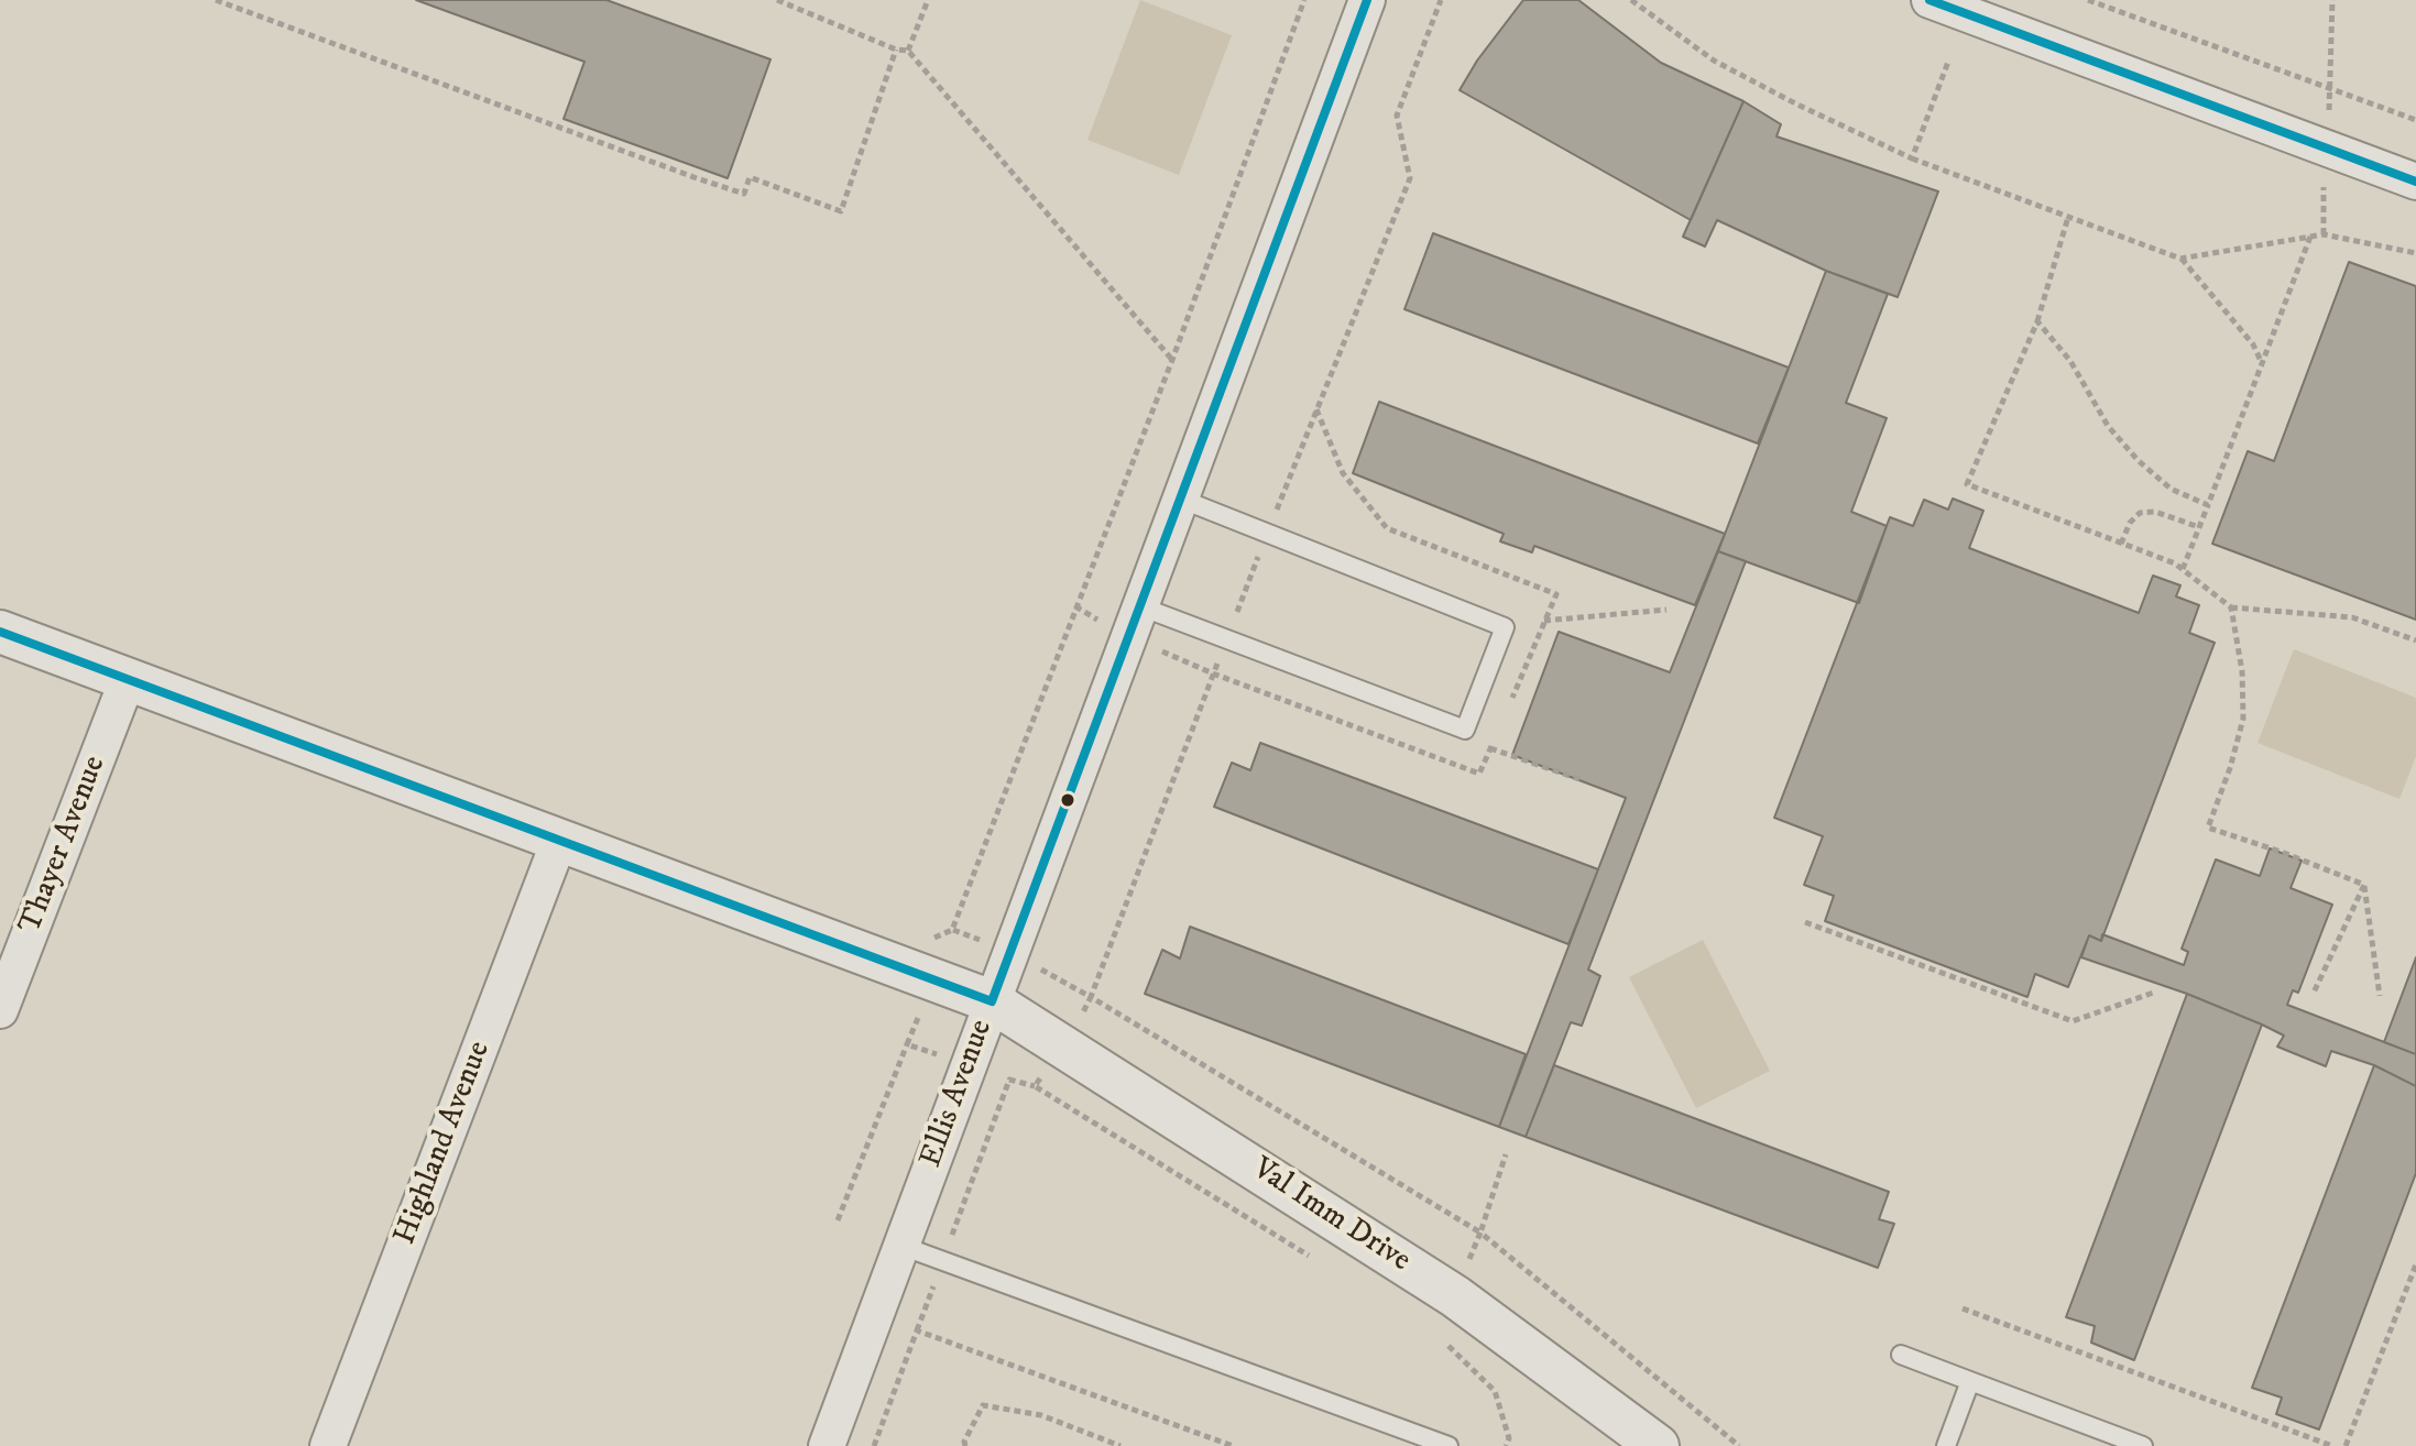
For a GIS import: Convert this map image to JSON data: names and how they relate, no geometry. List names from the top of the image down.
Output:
{
  "streets": {
    "street": [
      "Thayer Avenue",
      "Ellis Avenue",
      "Highland Avenue",
      "Val Imm Drive"
    ]
  },
  "crossings": [
    ["Thayer Avenue", "Val Imm Drive"],
    ["Ellis Avenue", "Val Imm Drive"],
    ["Highland Avenue", "Val Imm Drive"]
  ]
}
